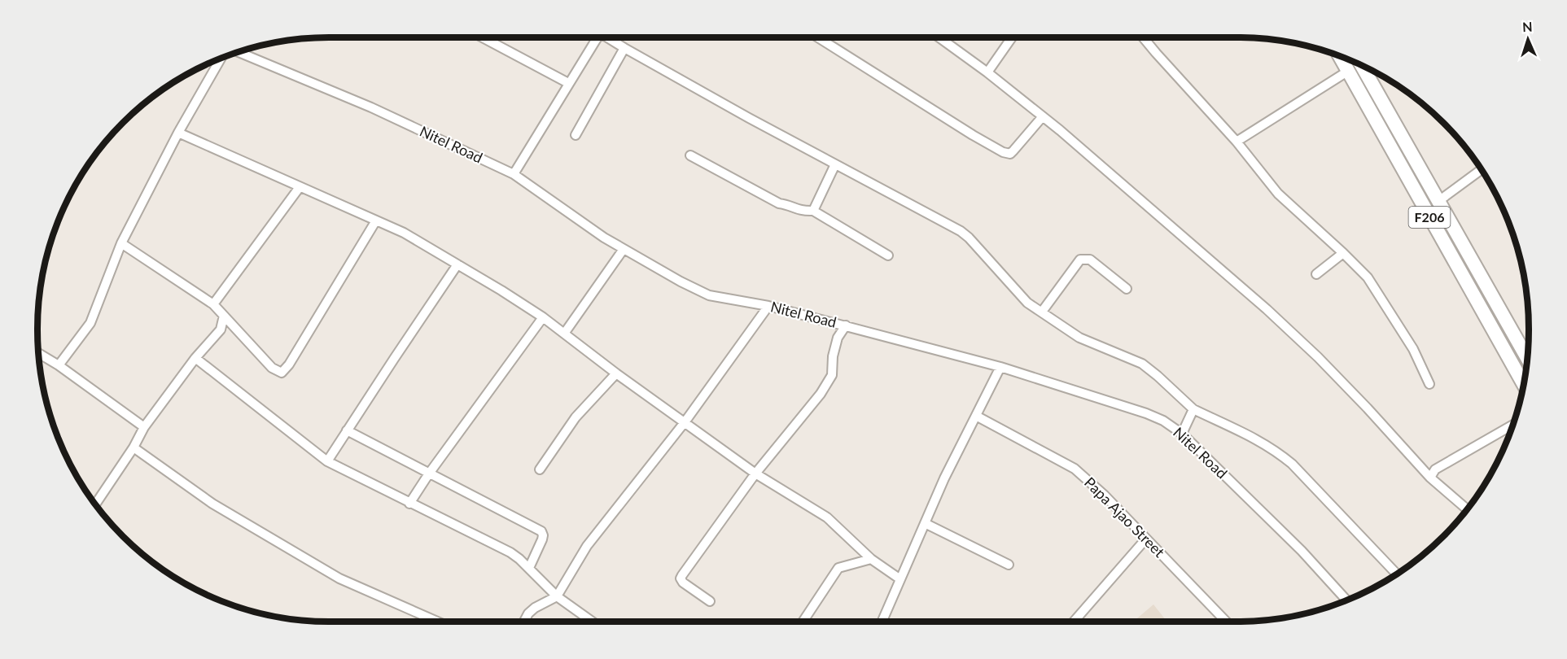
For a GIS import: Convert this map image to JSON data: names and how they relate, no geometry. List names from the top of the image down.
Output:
{
  "streets": {
    "main road": ["F206"],
    "street": ["Nitel Road", "Papa Ajao Street"]
  },
  "north": "top"
}
